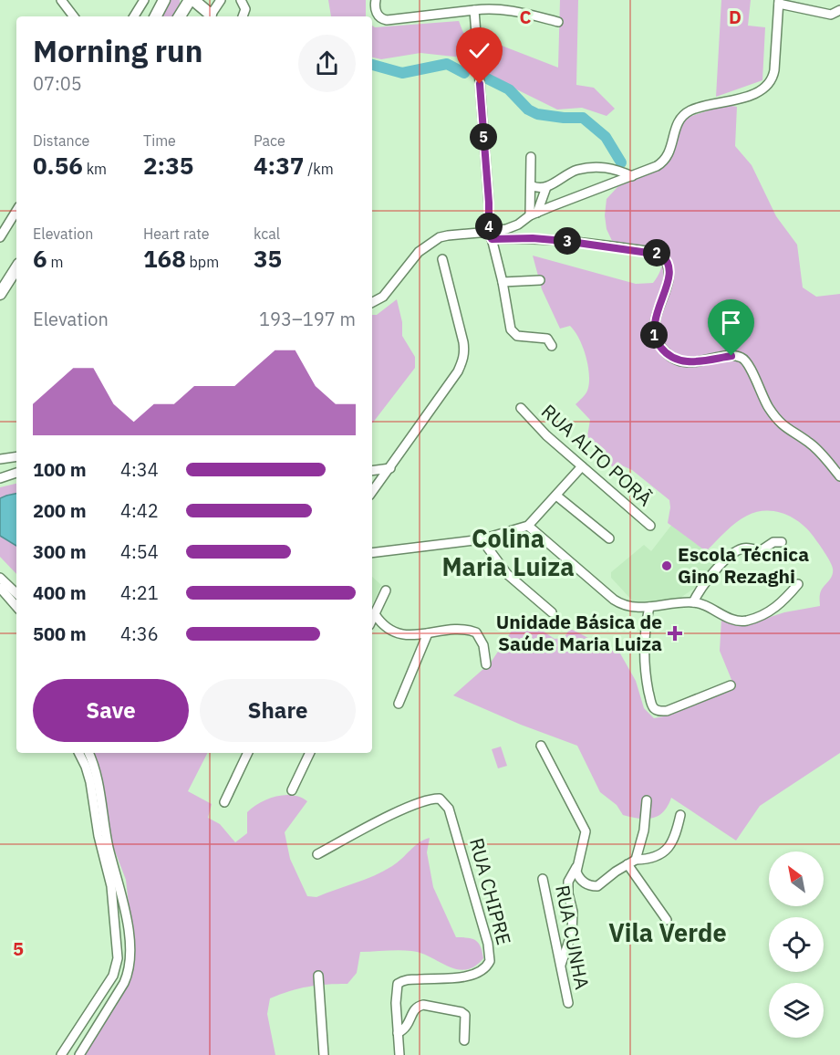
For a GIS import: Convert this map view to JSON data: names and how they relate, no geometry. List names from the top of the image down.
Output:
{
  "streets": {
    "street": ["RUA ALTO PORÃ", "RUA CHIPRE", "RUA CUNHA"]
  },
  "districts": ["Colina Maria Luiza", "Vila Verde"],
  "places": {
    "other": ["Escola Técnica Gino Rezaghi"],
    "health": ["Unidade Básica de Saúde Maria Luiza"]
  },
  "north": "top left",
  "page": {
    "heading": ["Morning run", "07:05"],
    "stats": [
      ["Distance", "0.56 km"],
      ["Time", "2:35"],
      ["Pace", "4:37 /km"],
      ["Elevation", "6 m"],
      ["Heart rate", "168 bpm"],
      ["kcal", "35"]
    ],
    "pins": [
      "5",
      "4",
      "3",
      "2",
      "1"
    ],
    "chart": ["Elevation", "193–197 m"],
    "list": [
      {
        "name": "100 m",
        "note": "4:34"
      },
      {
        "name": "200 m",
        "note": "4:42"
      },
      {
        "name": "300 m",
        "note": "4:54"
      },
      {
        "name": "400 m",
        "note": "4:21"
      },
      {
        "name": "500 m",
        "note": "4:36"
      }
    ],
    "buttons": ["Save", "Share"]
  },
  "grid": {
    "columns": ["C", "D"],
    "rows": ["5"]
  }
}
